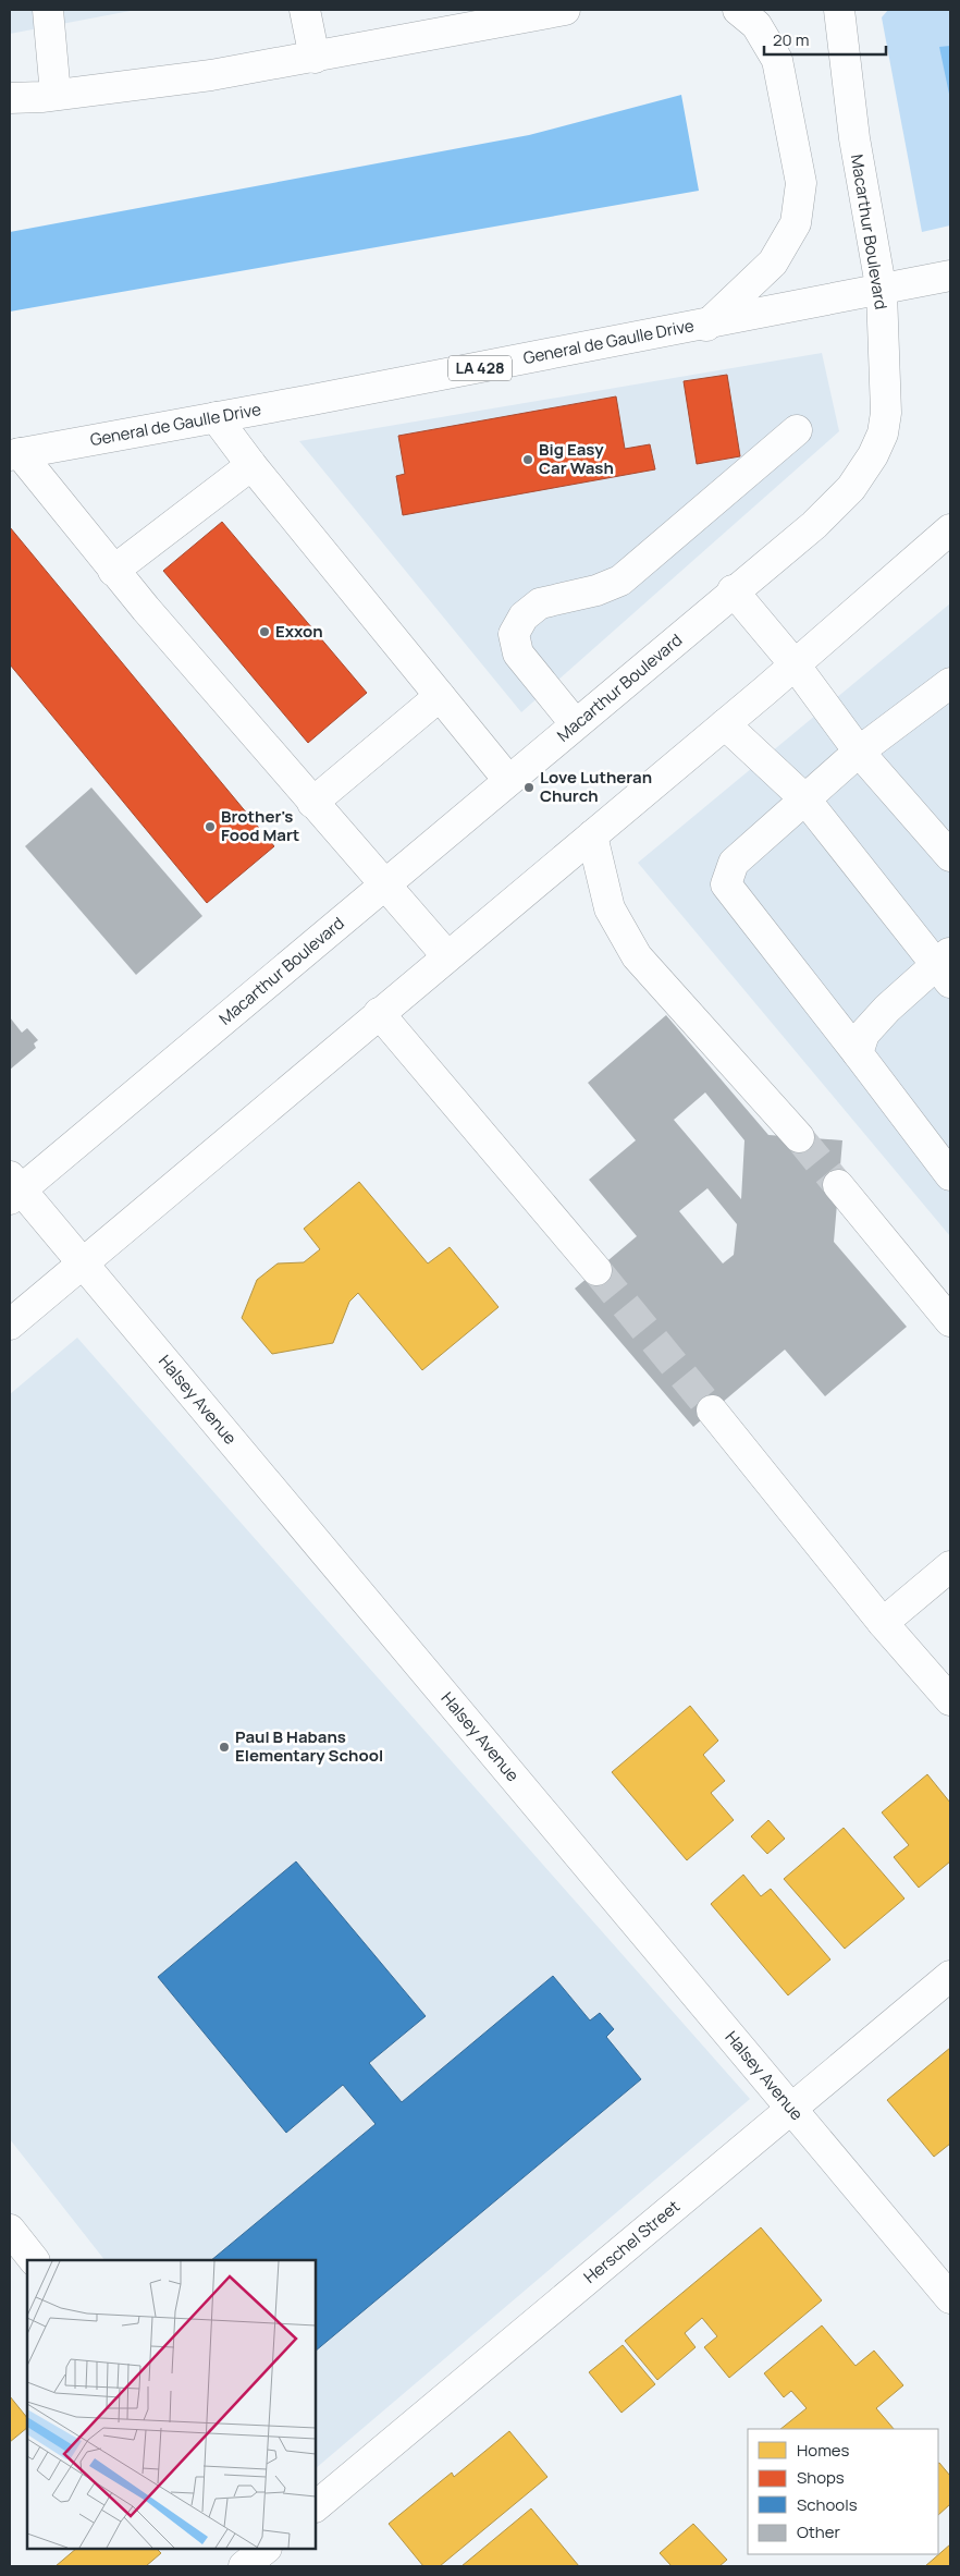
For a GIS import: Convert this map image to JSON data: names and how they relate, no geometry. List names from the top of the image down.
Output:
{
  "streets": {
    "street": [
      "Macarthur Boulevard",
      "General de Gaulle Drive",
      "LA 428",
      "Halsey Avenue",
      "Herschel Street"
    ]
  },
  "crossings": [
    ["Macarthur Boulevard", "General de Gaulle Drive"],
    ["Macarthur Boulevard", "Halsey Avenue"],
    ["Halsey Avenue", "Herschel Street"]
  ],
  "places": [
    "Big Easy Car Wash",
    "Exxon",
    "Love Lutheran Church",
    "Brother's Food Mart",
    "Paul B Habans Elementary School"
  ],
  "legend": [
    "Homes",
    "Shops",
    "Schools",
    "Other"
  ],
  "scale_bar": "20 m"
}
